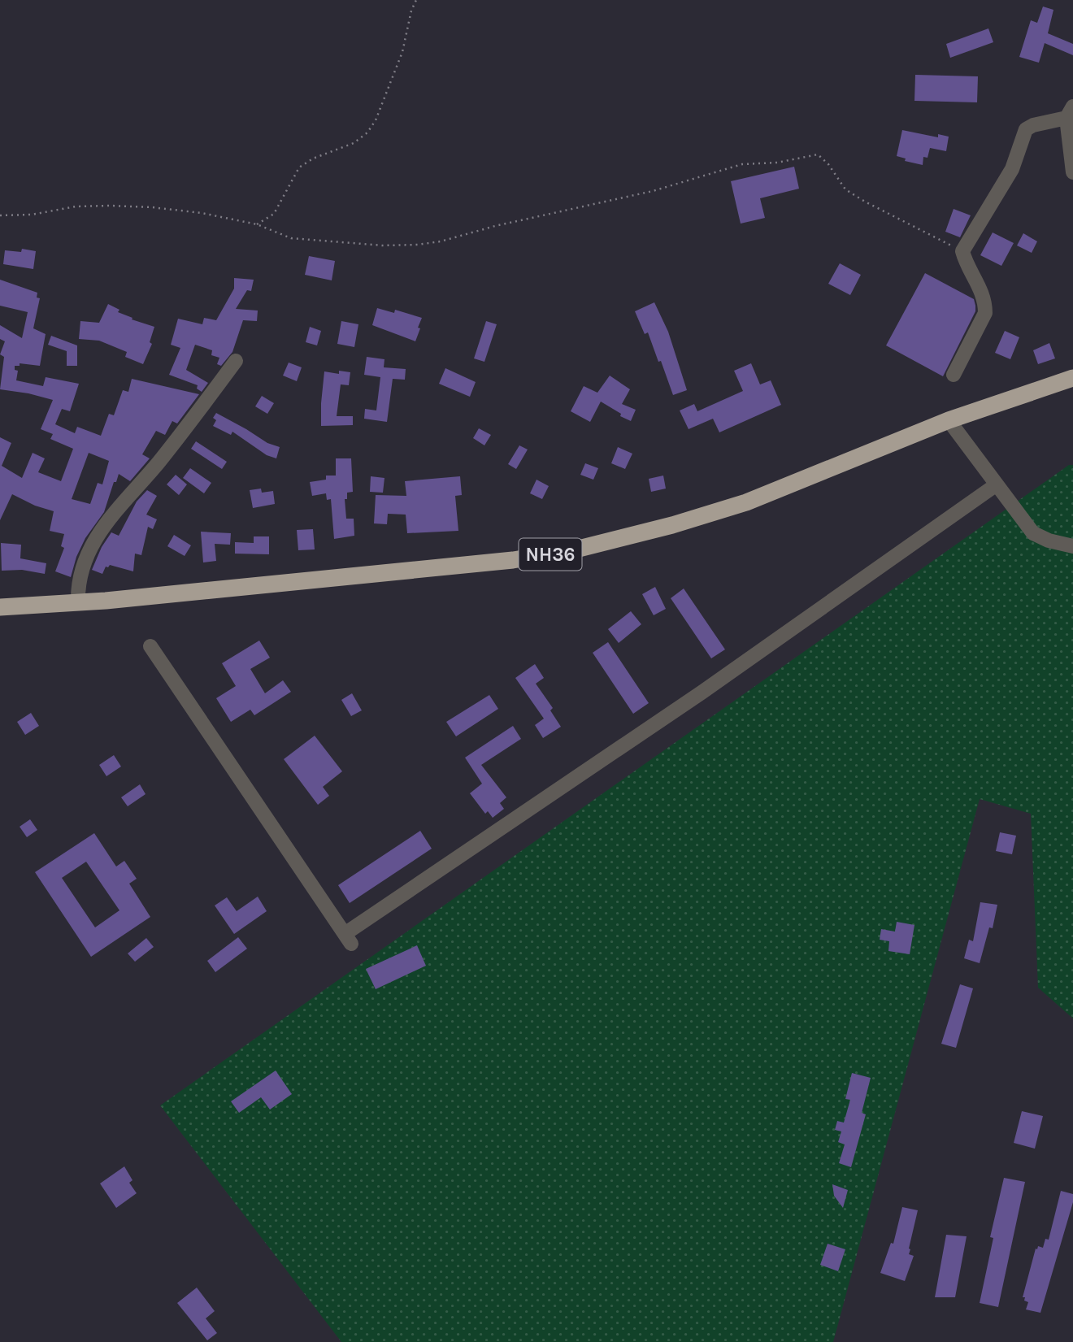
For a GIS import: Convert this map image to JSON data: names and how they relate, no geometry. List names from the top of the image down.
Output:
{
  "streets": {
    "highway": ["NH36"]
  }
}
